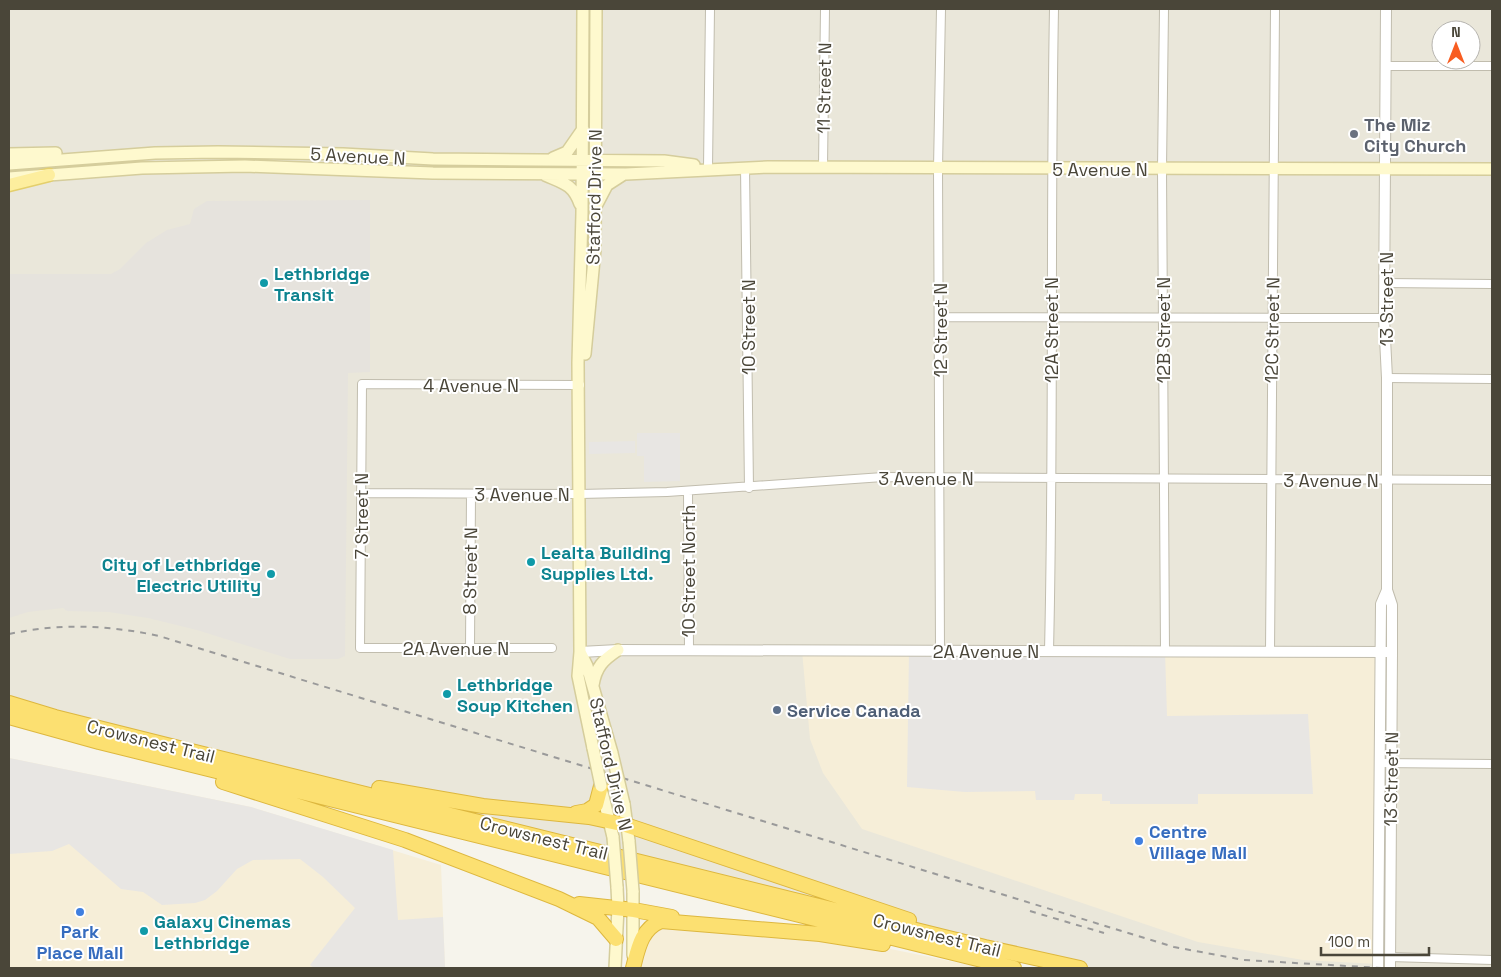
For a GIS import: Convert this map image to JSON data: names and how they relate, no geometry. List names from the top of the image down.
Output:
{
  "streets": {
    "highway": ["Crowsnest Trail"],
    "main road": ["5 Avenue N", "Stafford Drive N"],
    "street": [
      "11 Street N",
      "13 Street N",
      "10 Street N",
      "12 Street N",
      "12A Street N",
      "12B Street N",
      "12C Street N",
      "4 Avenue N",
      "3 Avenue N",
      "7 Street N",
      "8 Street N",
      "10 Street North",
      "2A Avenue N"
    ]
  },
  "crossings": [
    ["11 Street N", "5 Avenue N"],
    ["5 Avenue N", "Stafford Drive N"],
    ["5 Avenue N", "13 Street N"],
    ["5 Avenue N", "10 Street N"],
    ["5 Avenue N", "12 Street N"],
    ["5 Avenue N", "12A Street N"],
    ["5 Avenue N", "12B Street N"],
    ["5 Avenue N", "12C Street N"],
    ["Stafford Drive N", "4 Avenue N"],
    ["Stafford Drive N", "3 Avenue N"],
    ["Stafford Drive N", "2A Avenue N"],
    ["13 Street N", "3 Avenue N"],
    ["13 Street N", "2A Avenue N"],
    ["10 Street N", "3 Avenue N"],
    ["12 Street N", "3 Avenue N"],
    ["12 Street N", "2A Avenue N"],
    ["12A Street N", "3 Avenue N"],
    ["12A Street N", "2A Avenue N"],
    ["12B Street N", "3 Avenue N"],
    ["12B Street N", "2A Avenue N"],
    ["12C Street N", "3 Avenue N"],
    ["12C Street N", "2A Avenue N"],
    ["4 Avenue N", "7 Street N"],
    ["3 Avenue N", "7 Street N"],
    ["3 Avenue N", "8 Street N"],
    ["3 Avenue N", "10 Street North"],
    ["7 Street N", "2A Avenue N"],
    ["8 Street N", "2A Avenue N"],
    ["10 Street North", "2A Avenue N"]
  ],
  "places": [
    "The Miz City Church",
    "Lethbridge Transit",
    "Lealta Building Supplies Ltd.",
    "City of Lethbridge Electric Utility",
    "Lethbridge Soup Kitchen",
    "Service Canada",
    "Centre Village Mall",
    "Park Place Mall",
    "Galaxy Cinemas Lethbridge"
  ],
  "scale_bar": "100 m",
  "north": "top"
}
